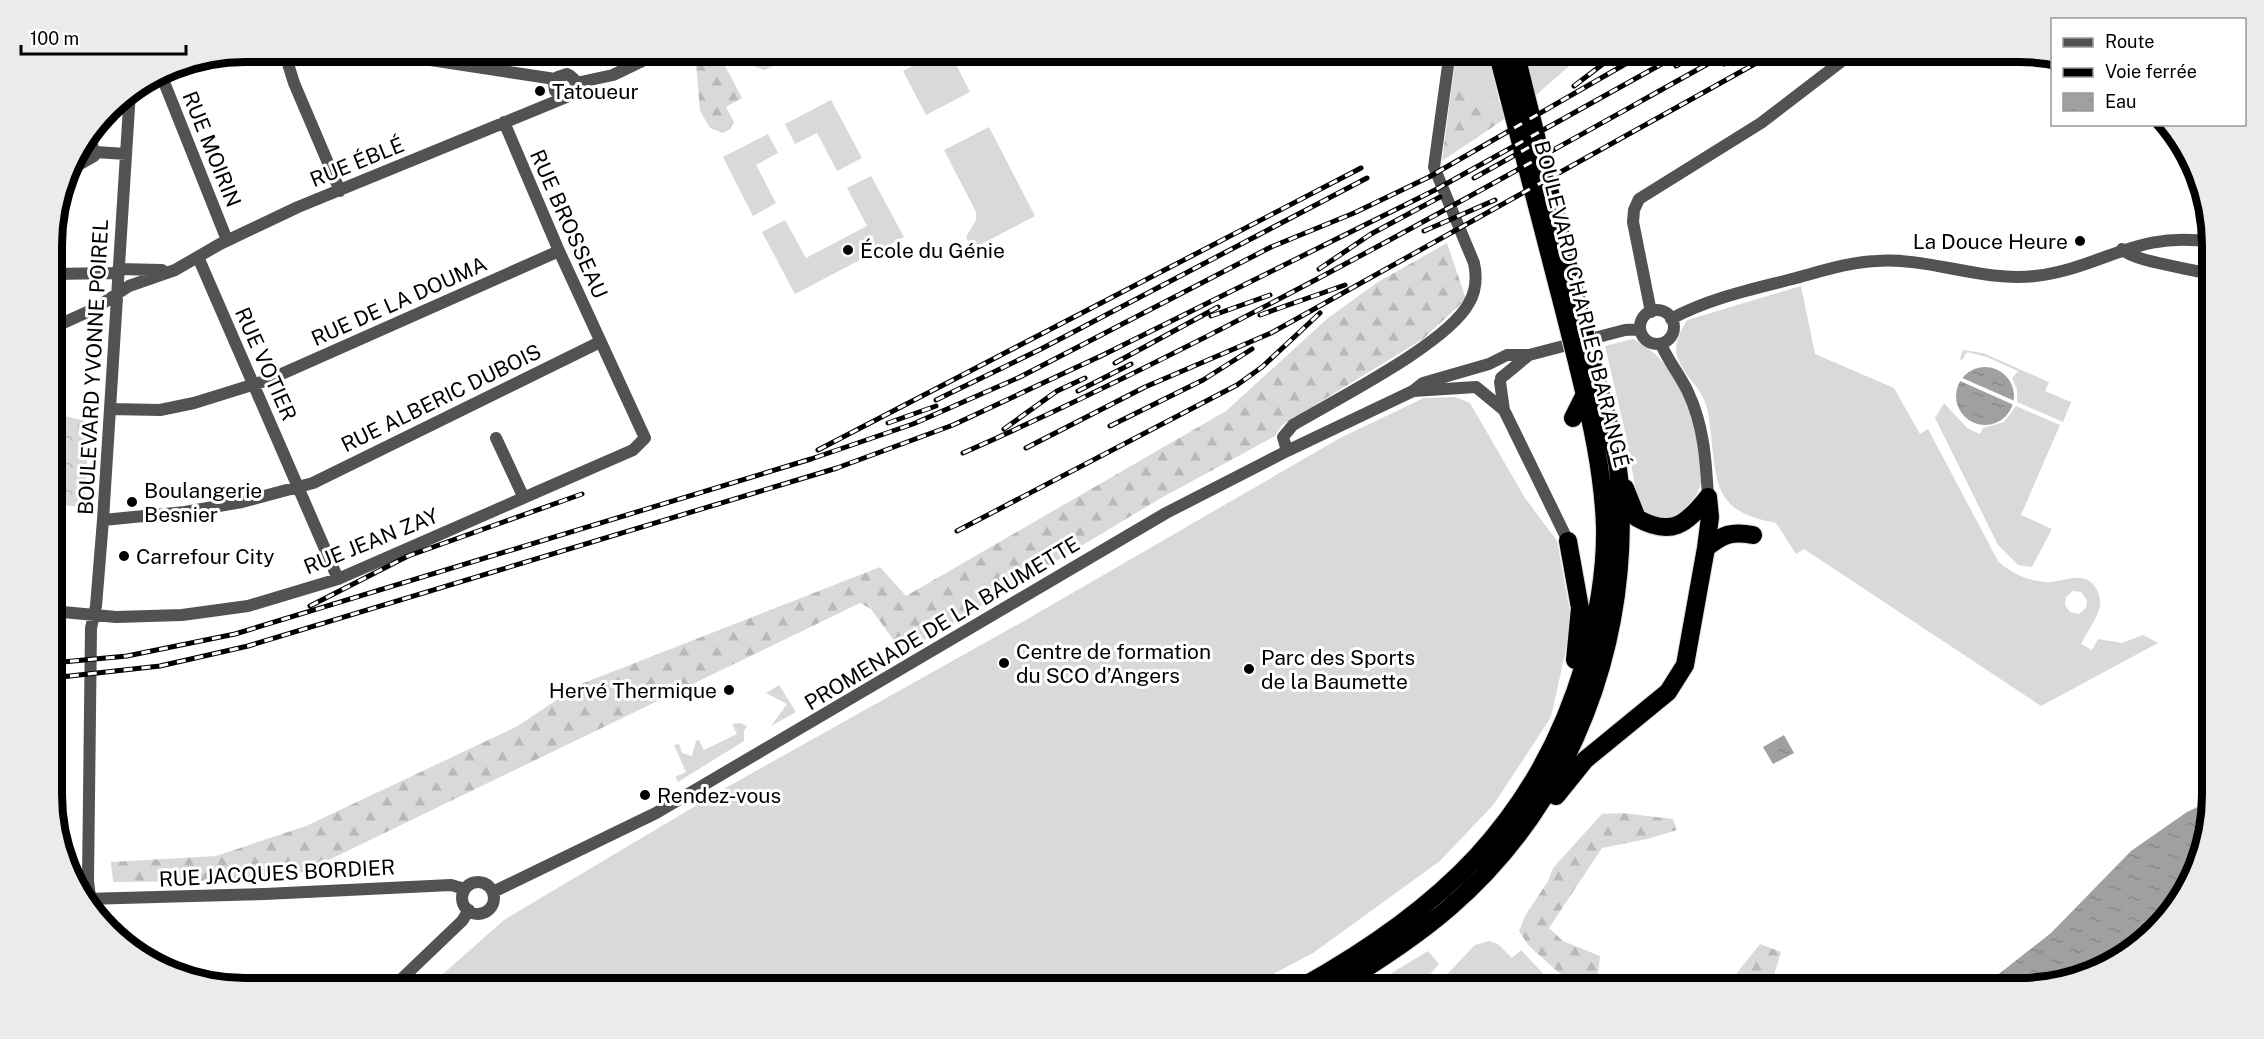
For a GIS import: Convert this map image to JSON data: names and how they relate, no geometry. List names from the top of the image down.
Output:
{
  "streets": {
    "highway": ["BOULEVARD CHARLES BARANGÉ"],
    "street": [
      "RUE MOIRIN",
      "RUE ÉBLÉ",
      "RUE BROSSEAU",
      "RUE DE LA DOUMA",
      "RUE VOTIER",
      "BOULEVARD YVONNE POIREL",
      "RUE ALBERIC DUBOIS",
      "RUE JEAN ZAY",
      "PROMENADE DE LA BAUMETTE",
      "RUE JACQUES BORDIER"
    ]
  },
  "crossings": [
    ["RUE MOIRIN", "RUE ÉBLÉ"],
    ["RUE ÉBLÉ", "RUE BROSSEAU"],
    ["RUE ÉBLÉ", "RUE VOTIER"],
    ["RUE ÉBLÉ", "BOULEVARD YVONNE POIREL"],
    ["RUE BROSSEAU", "RUE DE LA DOUMA"],
    ["RUE BROSSEAU", "RUE ALBERIC DUBOIS"],
    ["RUE BROSSEAU", "RUE JEAN ZAY"],
    ["RUE DE LA DOUMA", "RUE VOTIER"],
    ["RUE DE LA DOUMA", "BOULEVARD YVONNE POIREL"],
    ["RUE VOTIER", "RUE ALBERIC DUBOIS"],
    ["RUE VOTIER", "RUE JEAN ZAY"],
    ["BOULEVARD YVONNE POIREL", "RUE ALBERIC DUBOIS"],
    ["BOULEVARD YVONNE POIREL", "RUE JEAN ZAY"],
    ["PROMENADE DE LA BAUMETTE", "RUE JACQUES BORDIER"]
  ],
  "places": [
    "Tatoueur",
    "La Douce Heure",
    "École du Génie",
    "Boulangerie Besnier",
    "Carrefour City",
    "Centre de formation du SCO d’Angers",
    "Parc des Sports de la Baumette",
    "Hervé Thermique",
    "Rendez-vous"
  ],
  "legend": ["Route", "Voie ferrée", "Eau"],
  "scale_bar": "100 m"
}
